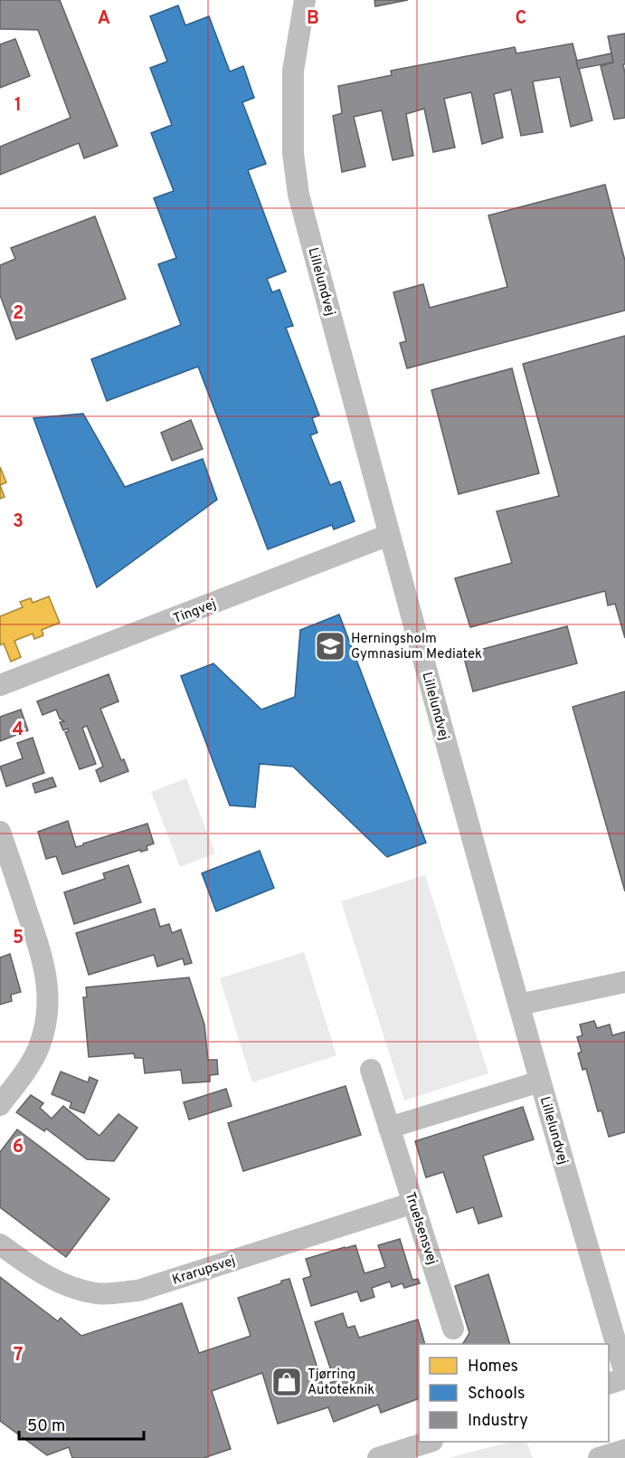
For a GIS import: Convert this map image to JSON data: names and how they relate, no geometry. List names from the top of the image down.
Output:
{
  "streets": {
    "street": [
      "Lillelundvej",
      "Tingvej",
      "Truelsensvej",
      "Krarupsvej"
    ]
  },
  "crossings": [
    ["Lillelundvej", "Tingvej"],
    ["Truelsensvej", "Krarupsvej"]
  ],
  "places": {
    "school or university": ["Herningsholm Gymnasium Mediatek"],
    "shop": ["Tjørring Autoteknik"]
  },
  "legend": ["Homes", "Schools", "Industry"],
  "scale_bar": "50 m",
  "grid": {
    "columns": ["A", "B", "C"],
    "rows": [
      "1",
      "2",
      "3",
      "4",
      "5",
      "6",
      "7"
    ]
  }
}
